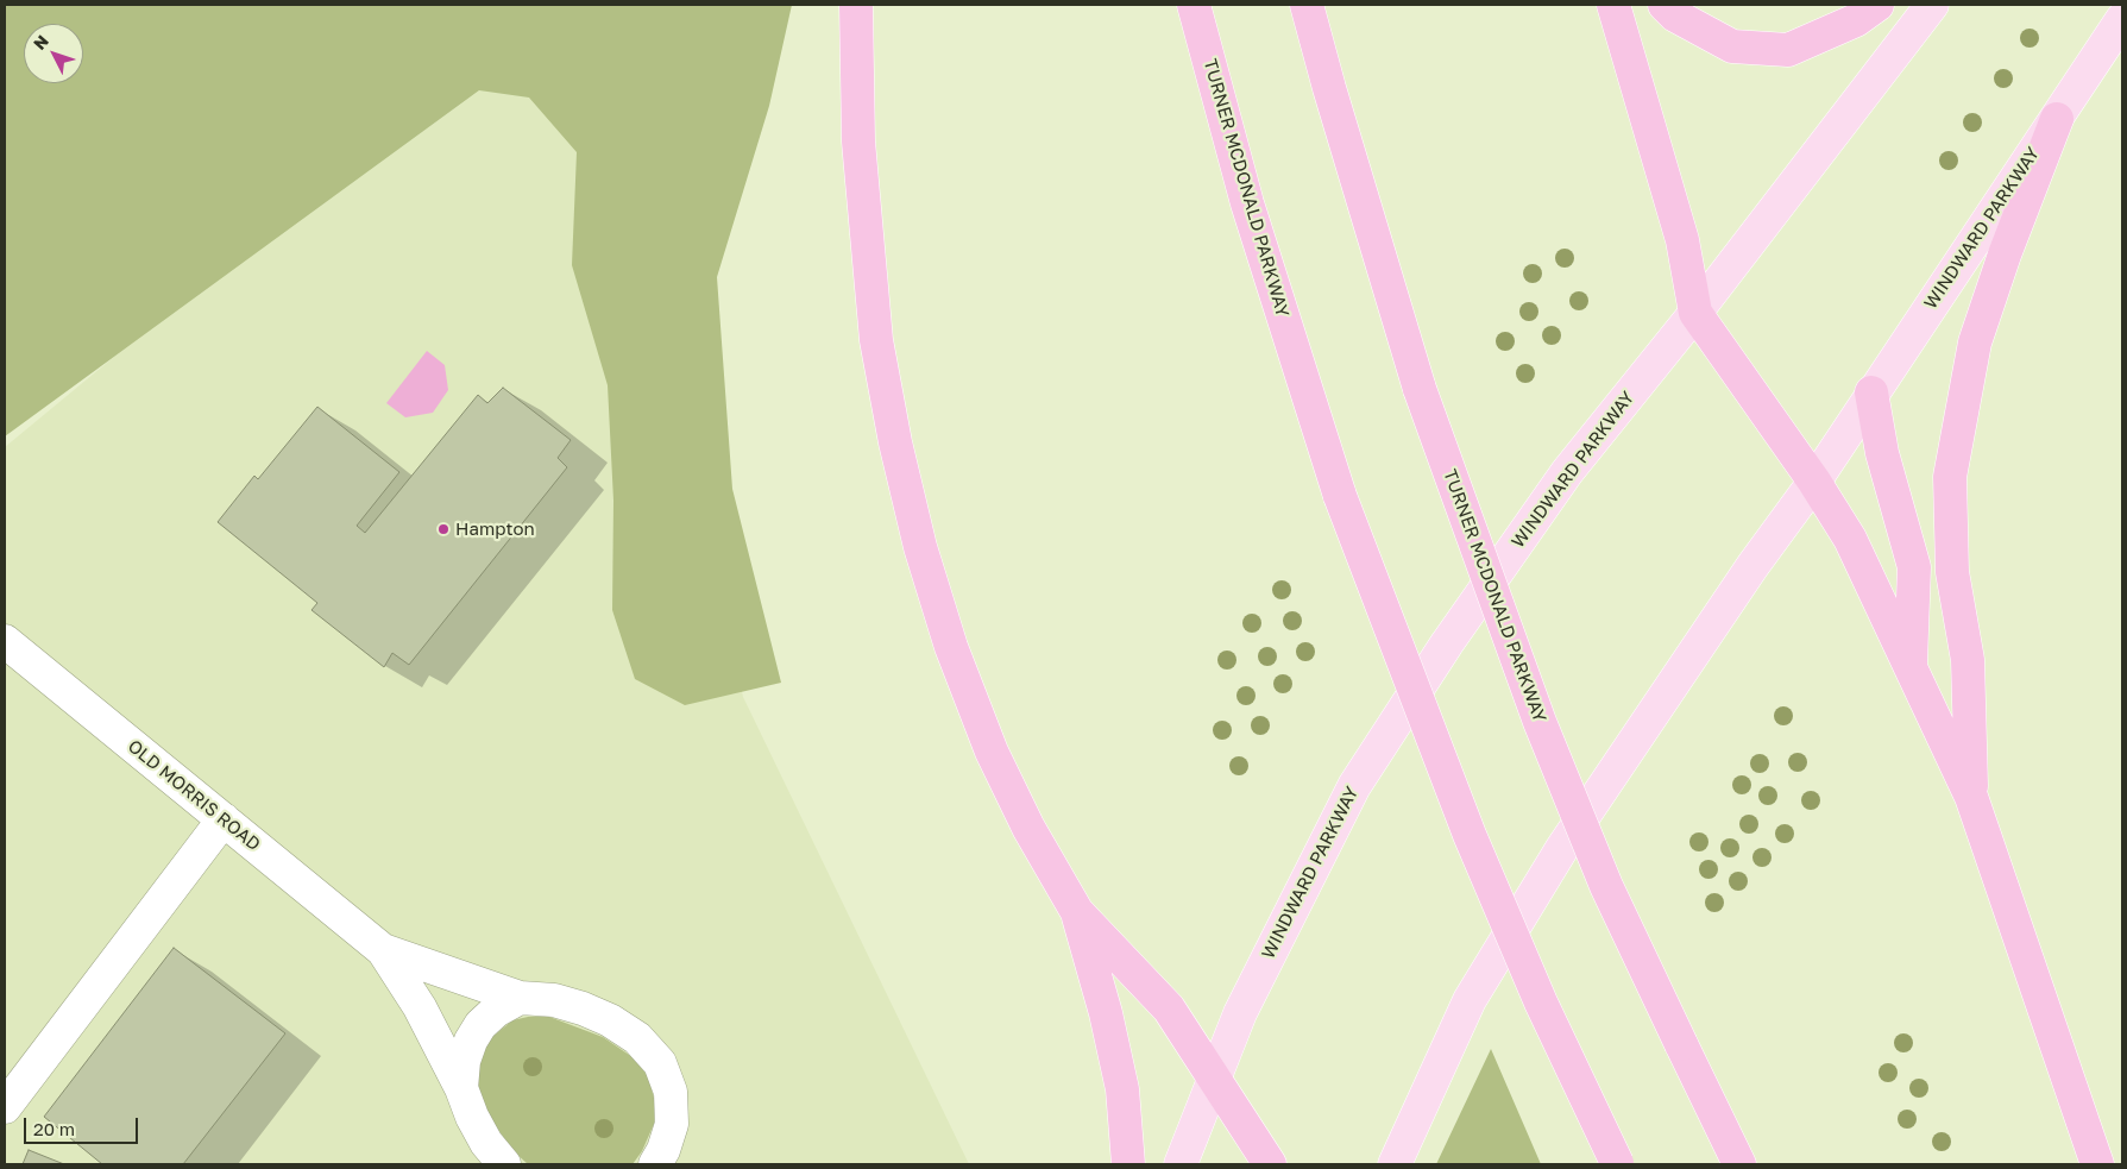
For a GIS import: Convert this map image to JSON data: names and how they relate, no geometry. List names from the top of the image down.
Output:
{
  "streets": {
    "highway": ["TURNER MCDONALD PARKWAY"],
    "main road": ["WINDWARD PARKWAY"],
    "street": ["OLD MORRIS ROAD"]
  },
  "places": ["Hampton"],
  "scale_bar": "20 m",
  "north": "top left"
}
